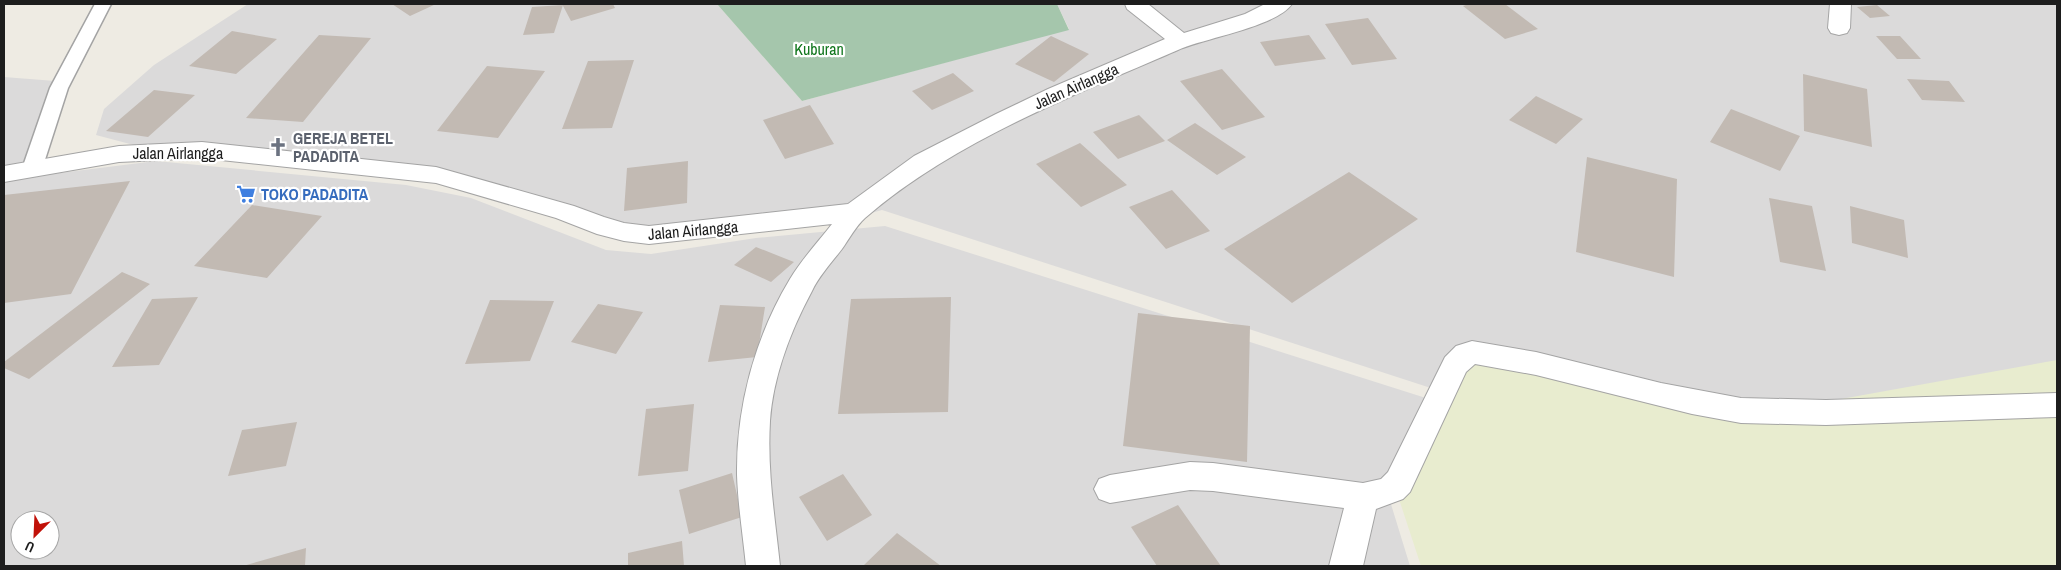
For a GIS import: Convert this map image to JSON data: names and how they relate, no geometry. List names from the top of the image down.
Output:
{
  "streets": {
    "street": ["Jalan Airlangga"]
  },
  "parks": ["Kuburan"],
  "places": {
    "church": ["GEREJA BETEL PADADITA"],
    "supermarket": ["TOKO PADADITA"]
  },
  "north": "bottom left"
}
